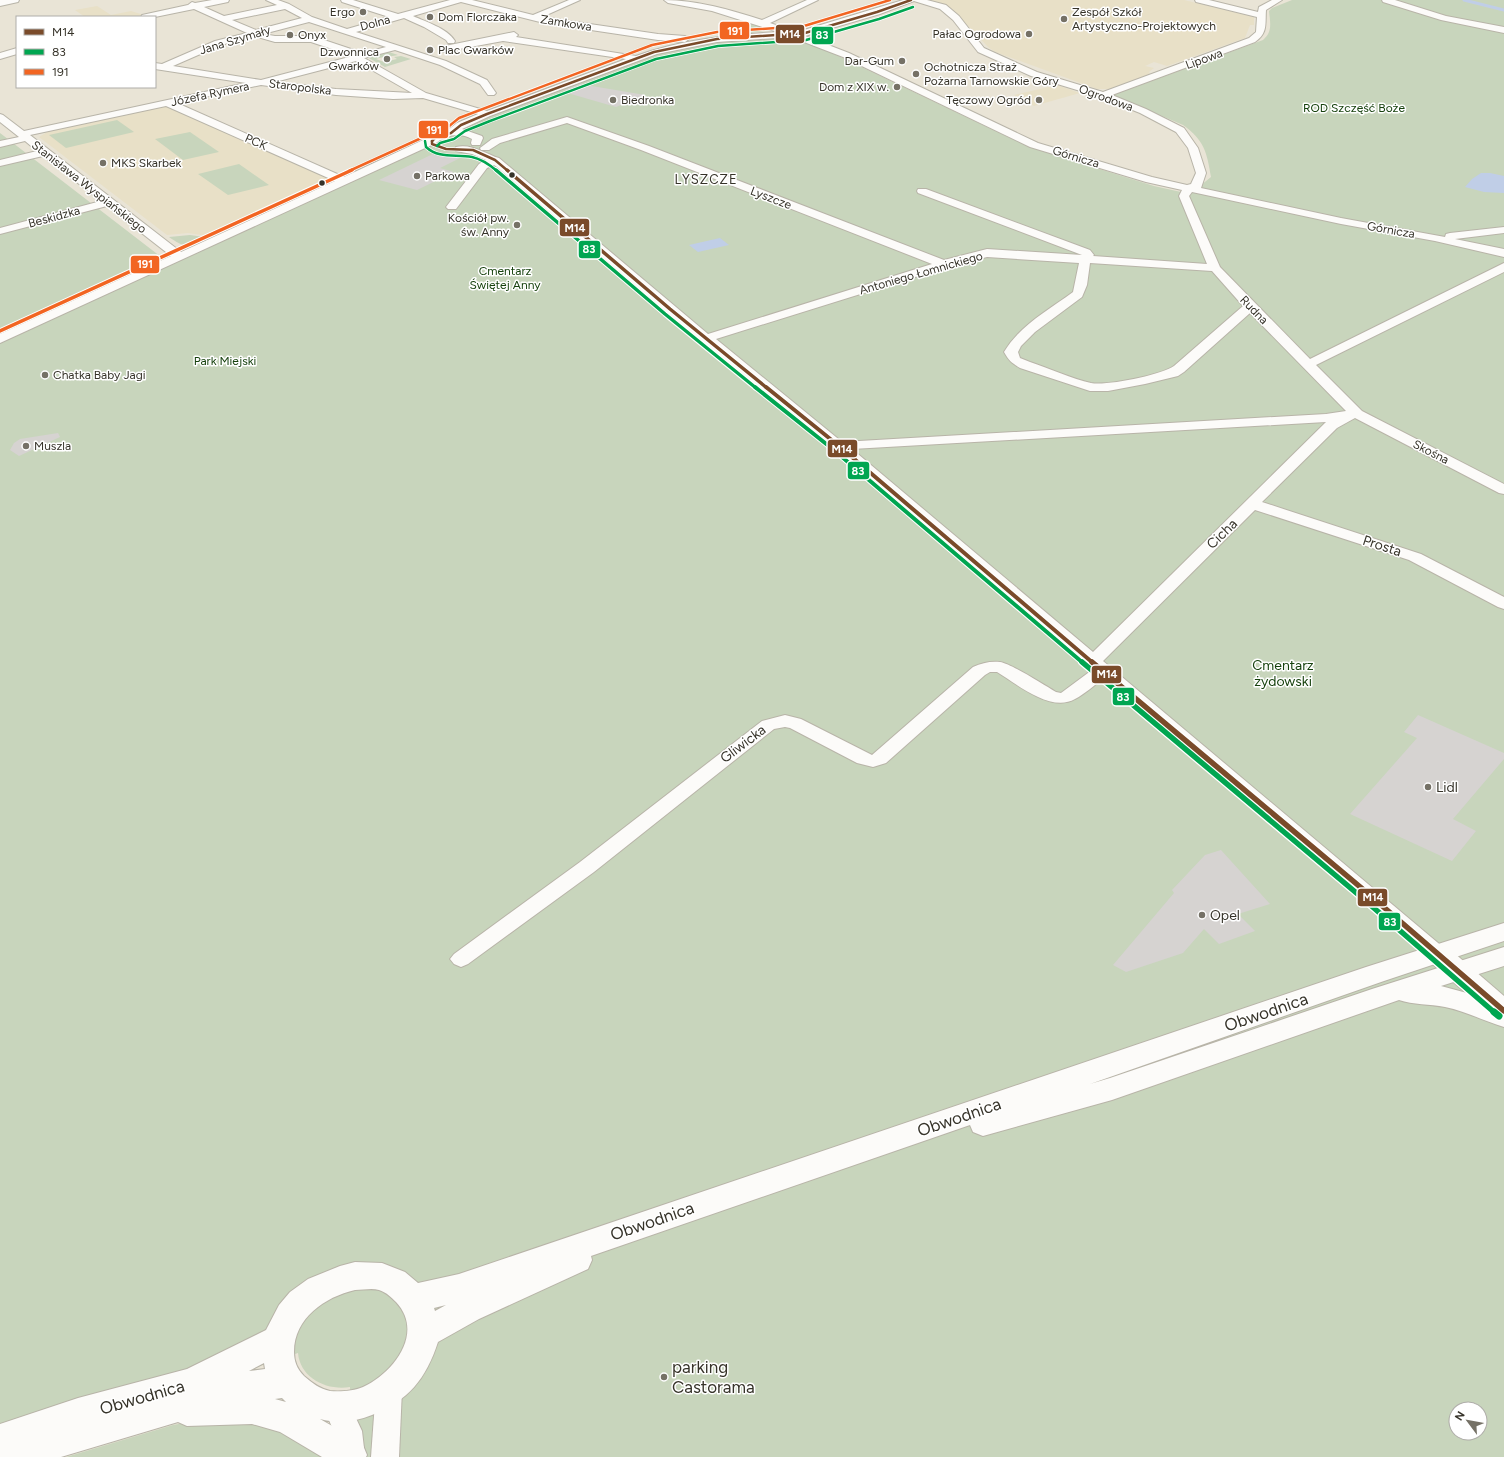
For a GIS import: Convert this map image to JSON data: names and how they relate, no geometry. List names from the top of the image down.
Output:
{
  "streets": {
    "main road": ["Obwodnica"],
    "street": [
      "Dolna",
      "Zamkowa",
      "Jana Szymały",
      "Lipowa",
      "Staropolska",
      "Józefa Rymera",
      "Ogrodowa",
      "PCK",
      "Górnicza",
      "Stanisława Wyspiańskiego",
      "Lyszcze",
      "Beskidzka",
      "Antoniego Łomnickiego",
      "Rudna",
      "Skośna",
      "Cicha",
      "Prosta",
      "Gliwicka"
    ]
  },
  "crossings": [
    ["Jana Szymały", "Staropolska"],
    ["Lipowa", "Ogrodowa"],
    ["Staropolska", "Józefa Rymera"],
    ["Józefa Rymera", "PCK"],
    ["Józefa Rymera", "Stanisława Wyspiańskiego"],
    ["Ogrodowa", "Górnicza"],
    ["Ogrodowa", "Rudna"],
    ["Górnicza", "Rudna"],
    ["Stanisława Wyspiańskiego", "Beskidzka"],
    ["Lyszcze", "Antoniego Łomnickiego"],
    ["Antoniego Łomnickiego", "Rudna"],
    ["Rudna", "Skośna"],
    ["Rudna", "Cicha"],
    ["Skośna", "Cicha"],
    ["Cicha", "Prosta"],
    ["Cicha", "Gliwicka"]
  ],
  "districts": ["LYSZCZE"],
  "parks": [
    "ROD Szczęść Boże",
    "Cmentarz Świętej Anny",
    "Park Miejski",
    "Cmentarz żydowski"
  ],
  "places": [
    "Ergo",
    "Dom Florczaka",
    "Zespół Szkół Artystyczno-Projektowych",
    "Pałac Ogrodowa",
    "Onyx",
    "Plac Gwarków",
    "Dzwonnica Gwarków",
    "Dar-Gum",
    "Ochotnicza Straż Pożarna Tarnowskie Góry",
    "Dom z XIX w.",
    "Biedronka",
    "Tęczowy Ogród",
    "MKS Skarbek",
    "Parkowa",
    "Kościół pw. św. Anny",
    "Chatka Baby Jagi",
    "Muszla",
    "Lidl",
    "Opel",
    "parking Castorama"
  ],
  "lines": ["transit line M14", "transit line 191", "transit line 83"],
  "legend": ["M14", "83", "191"],
  "north": "top left"
}
